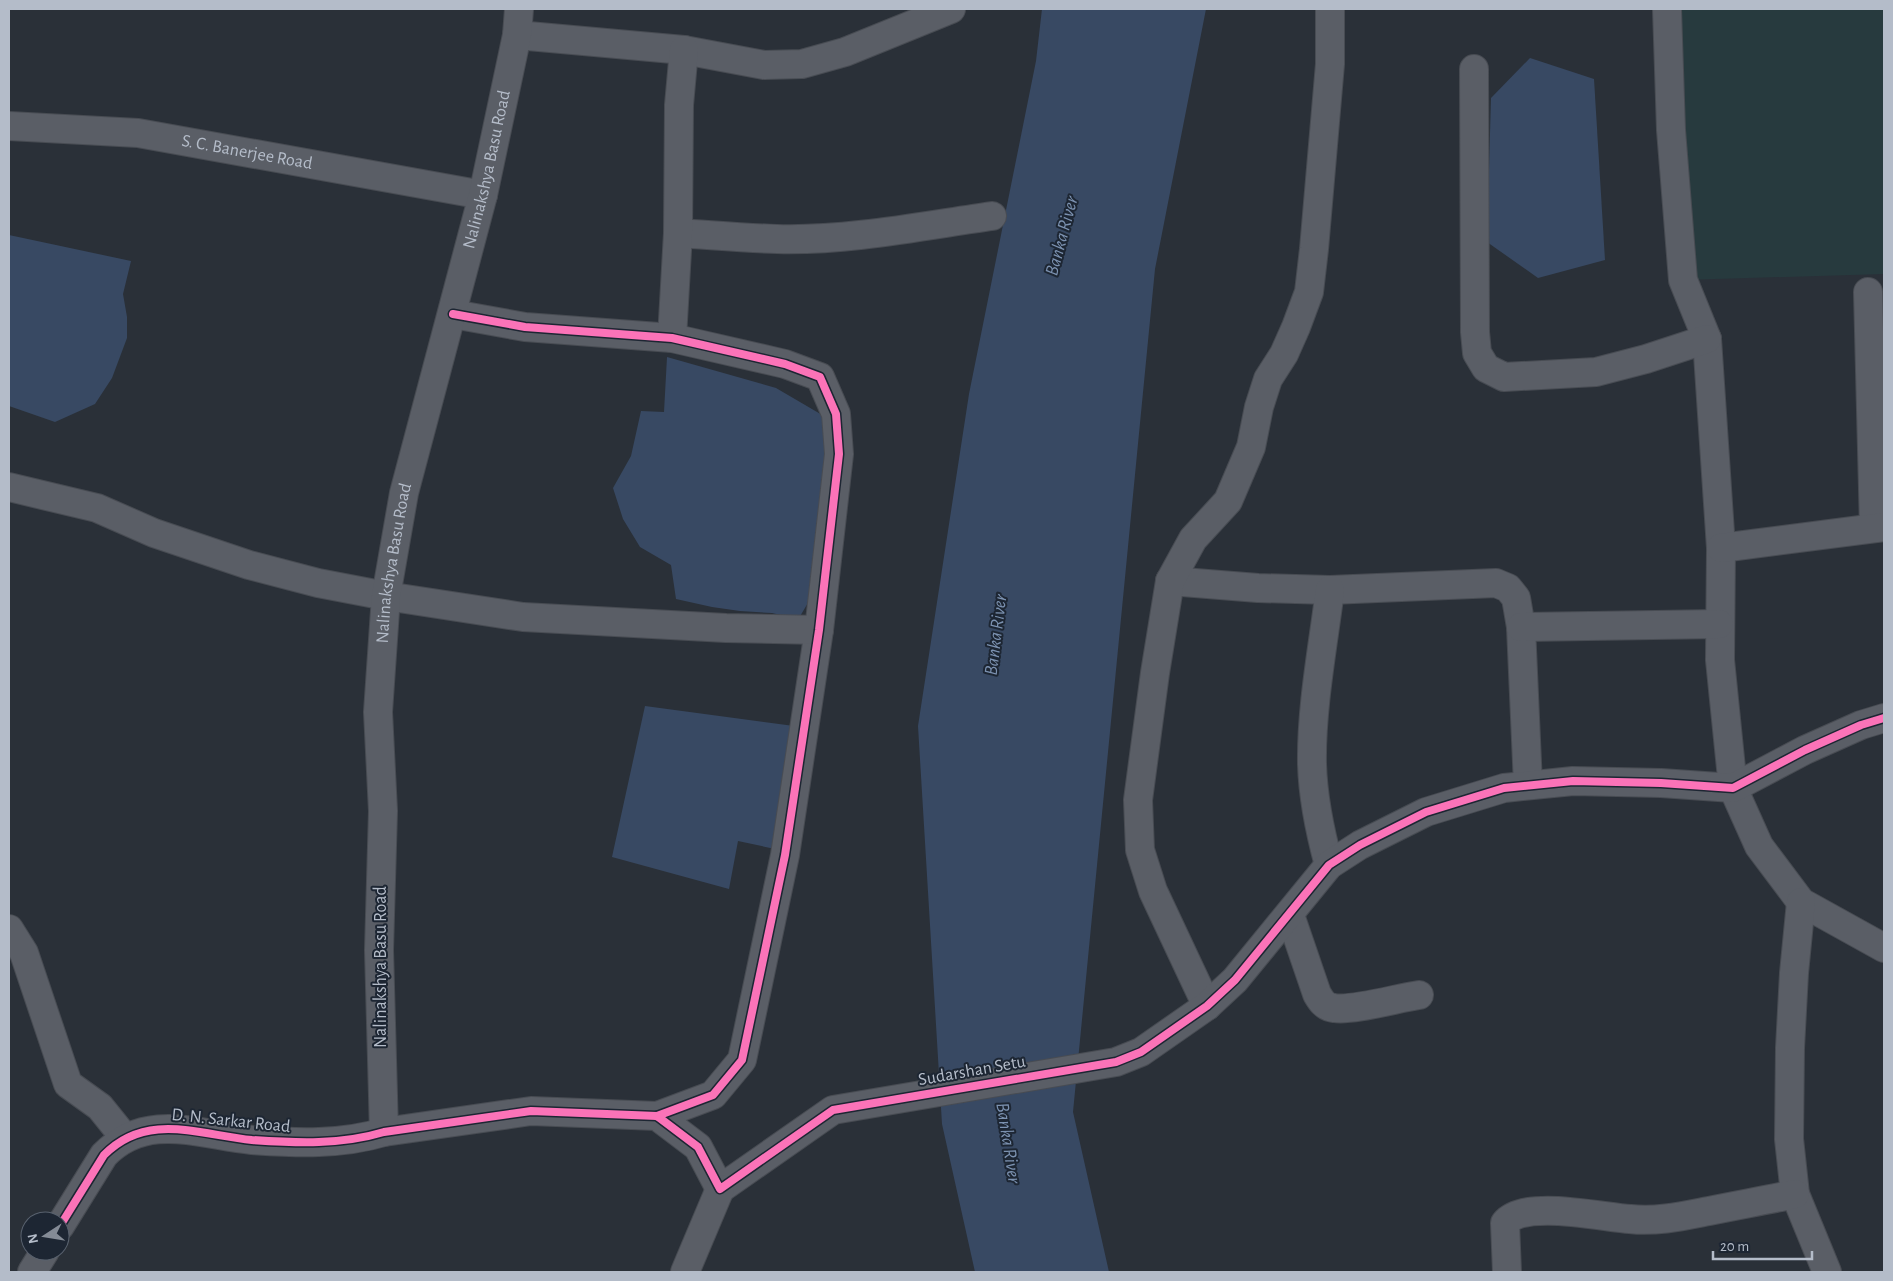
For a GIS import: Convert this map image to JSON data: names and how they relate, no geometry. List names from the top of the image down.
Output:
{
  "streets": {
    "street": [
      "S. C. Banerjee Road",
      "Nalinakshya Basu Road",
      "Sudarshan Setu",
      "D. N. Sarkar Road"
    ]
  },
  "crossings": [
    ["S. C. Banerjee Road", "Nalinakshya Basu Road"],
    ["Nalinakshya Basu Road", "D. N. Sarkar Road"]
  ],
  "water": ["Banka River"],
  "scale_bar": "20 m",
  "north": "left"
}
